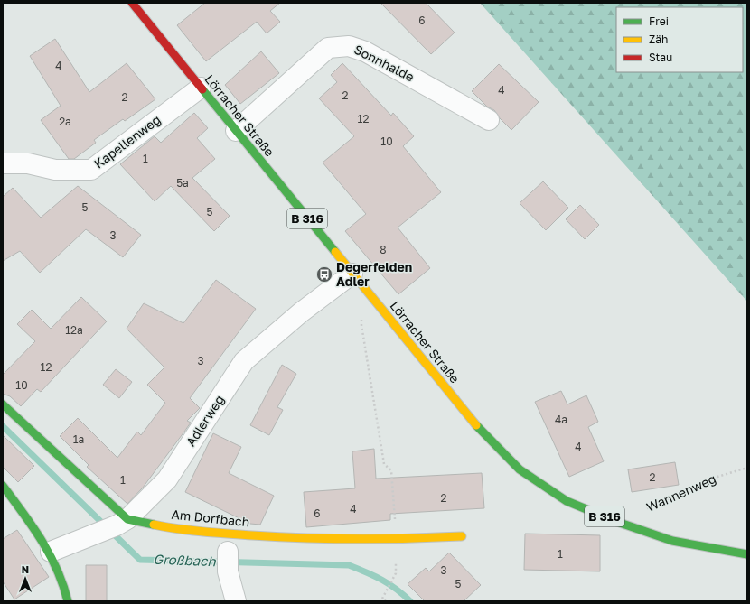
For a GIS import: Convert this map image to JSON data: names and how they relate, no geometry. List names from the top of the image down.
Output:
{
  "streets": {
    "main road": ["Lörracher Straße", "B 316", "Am Dorfbach"],
    "street": ["Sonnhalde", "Kapellenweg", "Adlerweg"],
    "path": ["Wannenweg"]
  },
  "crossings": [
    ["Sonnhalde", "Lörracher Straße"],
    ["Lörracher Straße", "Kapellenweg"],
    ["Lörracher Straße", "Adlerweg"],
    ["Lörracher Straße", "Wannenweg"],
    ["Adlerweg", "Am Dorfbach"]
  ],
  "water": ["Großbach"],
  "places": {
    "bus stop": ["Degerfelden Adler"]
  },
  "house_numbers": [
    "6",
    "4",
    "4",
    "2",
    "2",
    "12",
    "2a",
    "10",
    "1",
    "5a",
    "5",
    "5",
    "3",
    "8",
    "12a",
    "3",
    "12",
    "10",
    "4a",
    "1a",
    "4",
    "2",
    "1",
    "2",
    "4",
    "6",
    "1",
    "3",
    "5"
  ],
  "legend": ["Frei", "Zäh", "Stau"],
  "north": "top"
}
